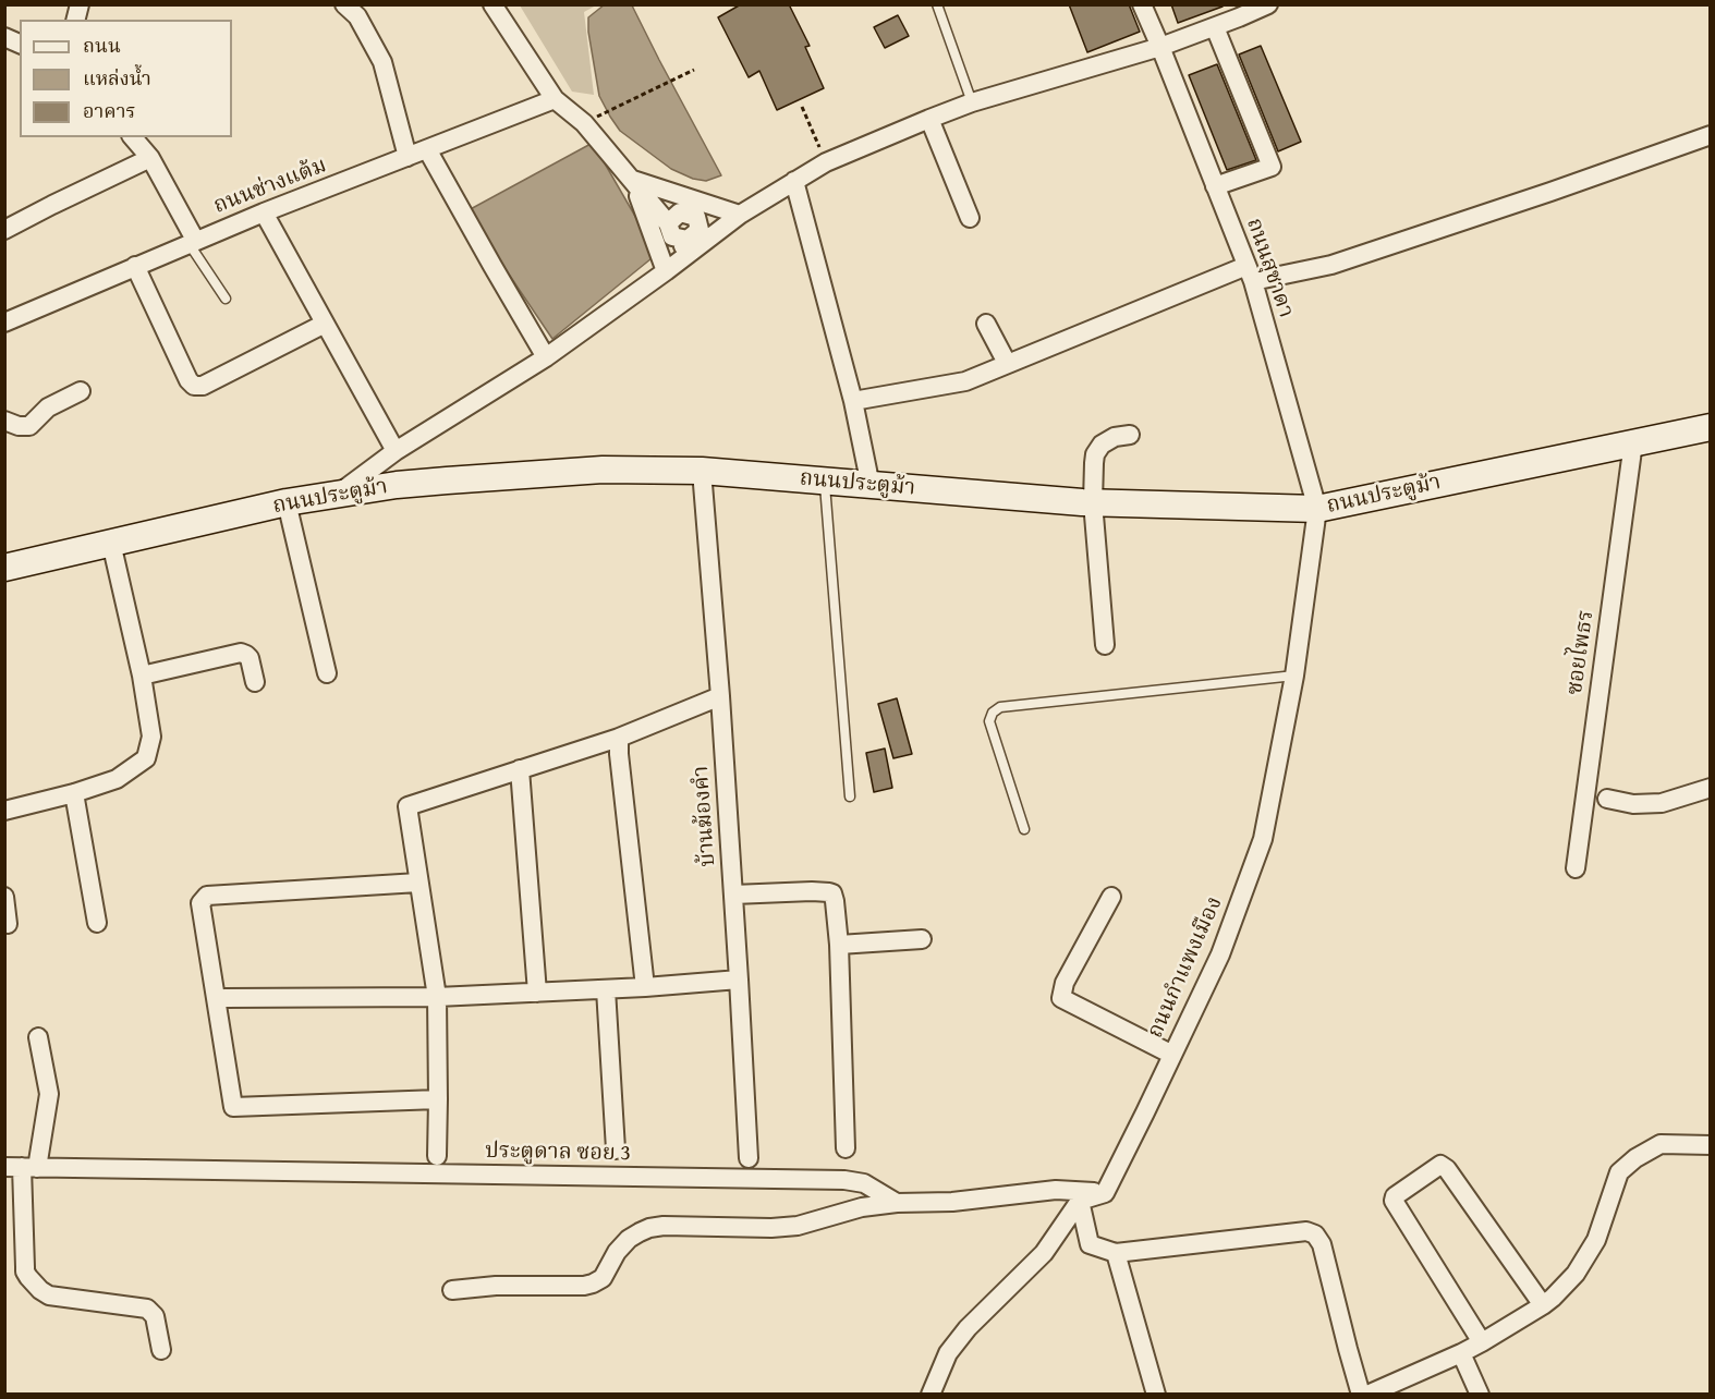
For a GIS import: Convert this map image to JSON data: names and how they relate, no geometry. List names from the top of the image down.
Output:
{
  "streets": {
    "main road": ["ถนนประตูม้า"],
    "street": [
      "ถนนช่างแต้ม",
      "ถนนสุชาดา",
      "ซอยไพธร",
      "บ้านฆ้องคำ",
      "ถนนกำแพงเมือง",
      "ประตูดาล ซอย 3"
    ]
  },
  "crossings": [
    ["ถนนสุชาดา", "ถนนประตูม้า"],
    ["ถนนสุชาดา", "ถนนกำแพงเมือง"],
    ["ถนนประตูม้า", "ซอยไพธร"],
    ["ถนนประตูม้า", "บ้านฆ้องคำ"],
    ["ถนนประตูม้า", "ถนนกำแพงเมือง"]
  ],
  "legend": ["ถนน", "แหล่งน้ำ", "อาคาร"]
}
